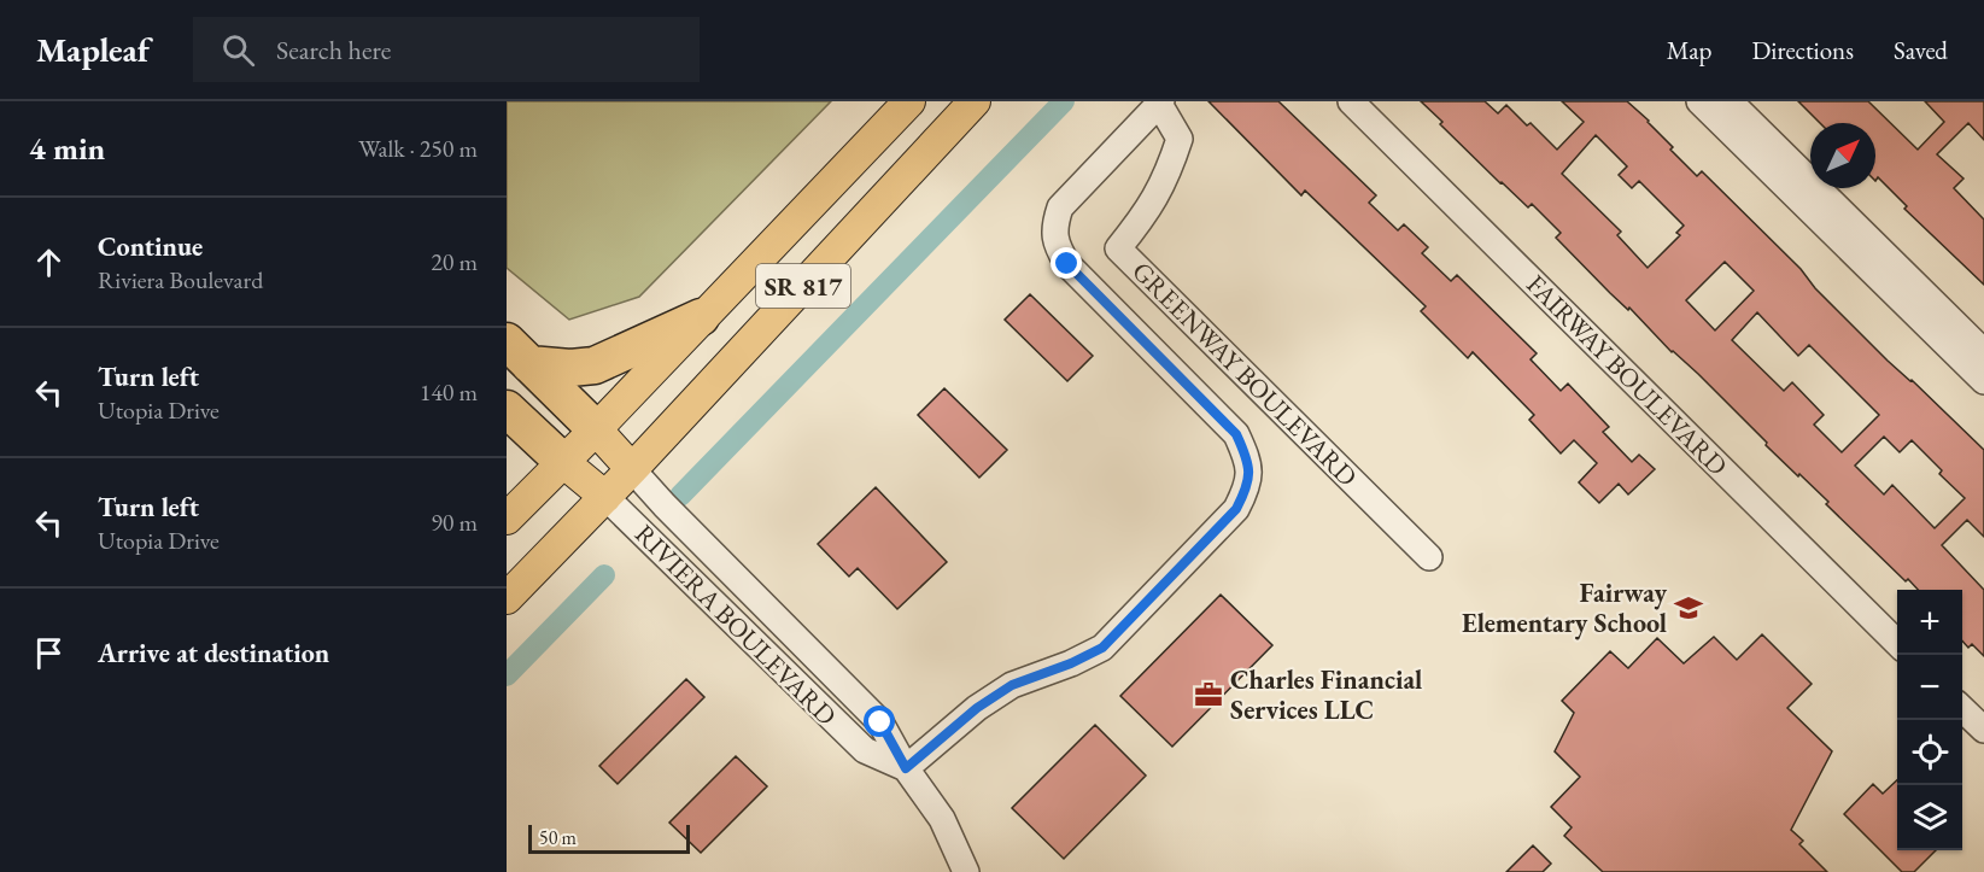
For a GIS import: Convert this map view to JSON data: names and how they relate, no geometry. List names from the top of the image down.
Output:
{
  "streets": {
    "main road": ["SR 817"],
    "street": ["GREENWAY BOULEVARD", "FAIRWAY BOULEVARD", "RIVIERA BOULEVARD"]
  },
  "crossings": [
    ["SR 817", "RIVIERA BOULEVARD"]
  ],
  "places": {
    "school or university": ["Fairway Elementary School"],
    "office": ["Charles Financial Services LLC"]
  },
  "scale_bar": "50 m",
  "north": "top right",
  "page": {
    "header": "Mapleaf",
    "search": "Search here",
    "nav": ["Map", "Directions", "Saved"],
    "heading": ["4 min", "Walk · 250 m"],
    "list": [
      ["Continue", "Riviera Boulevard", "20 m"],
      ["Turn left", "Utopia Drive", "140 m"],
      ["Turn left", "Utopia Drive", "90 m"],
      "Arrive at destination"
    ],
    "map_buttons": ["+", "−"],
    "scale": "50 m"
  }
}
